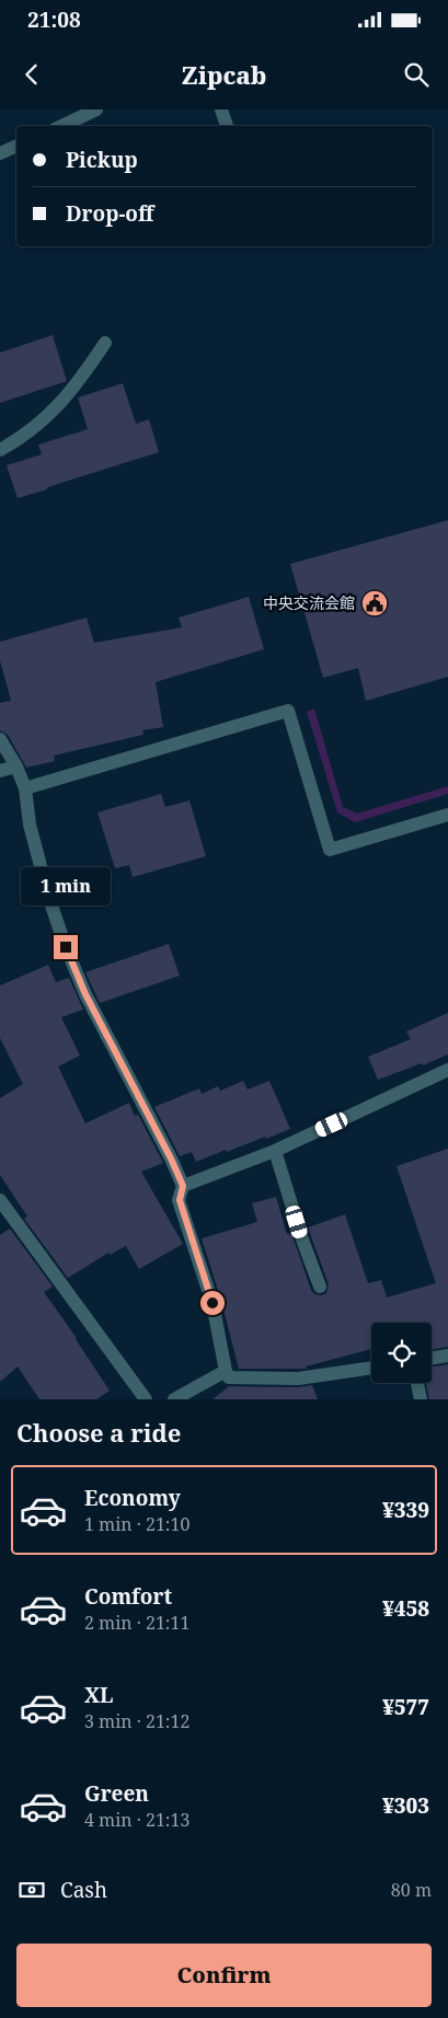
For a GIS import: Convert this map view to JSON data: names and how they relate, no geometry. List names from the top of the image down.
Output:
{
  "places": {
    "public building": ["中央交流会館"]
  },
  "page": {
    "status": "21:08",
    "header": "Zipcab",
    "banner": ["Pickup", "Drop-off"],
    "bubble": "1 min",
    "heading": "Choose a ride",
    "list": [
      {
        "name": "Economy",
        "note": "1 min · 21:10",
        "value": "¥339"
      },
      {
        "name": "Comfort",
        "note": "2 min · 21:11",
        "value": "¥458"
      },
      {
        "name": "XL",
        "note": "3 min · 21:12",
        "value": "¥577"
      },
      {
        "name": "Green",
        "note": "4 min · 21:13",
        "value": "¥303"
      }
    ],
    "pay": ["Cash", "80 m"],
    "buttons": "Confirm"
  }
}
